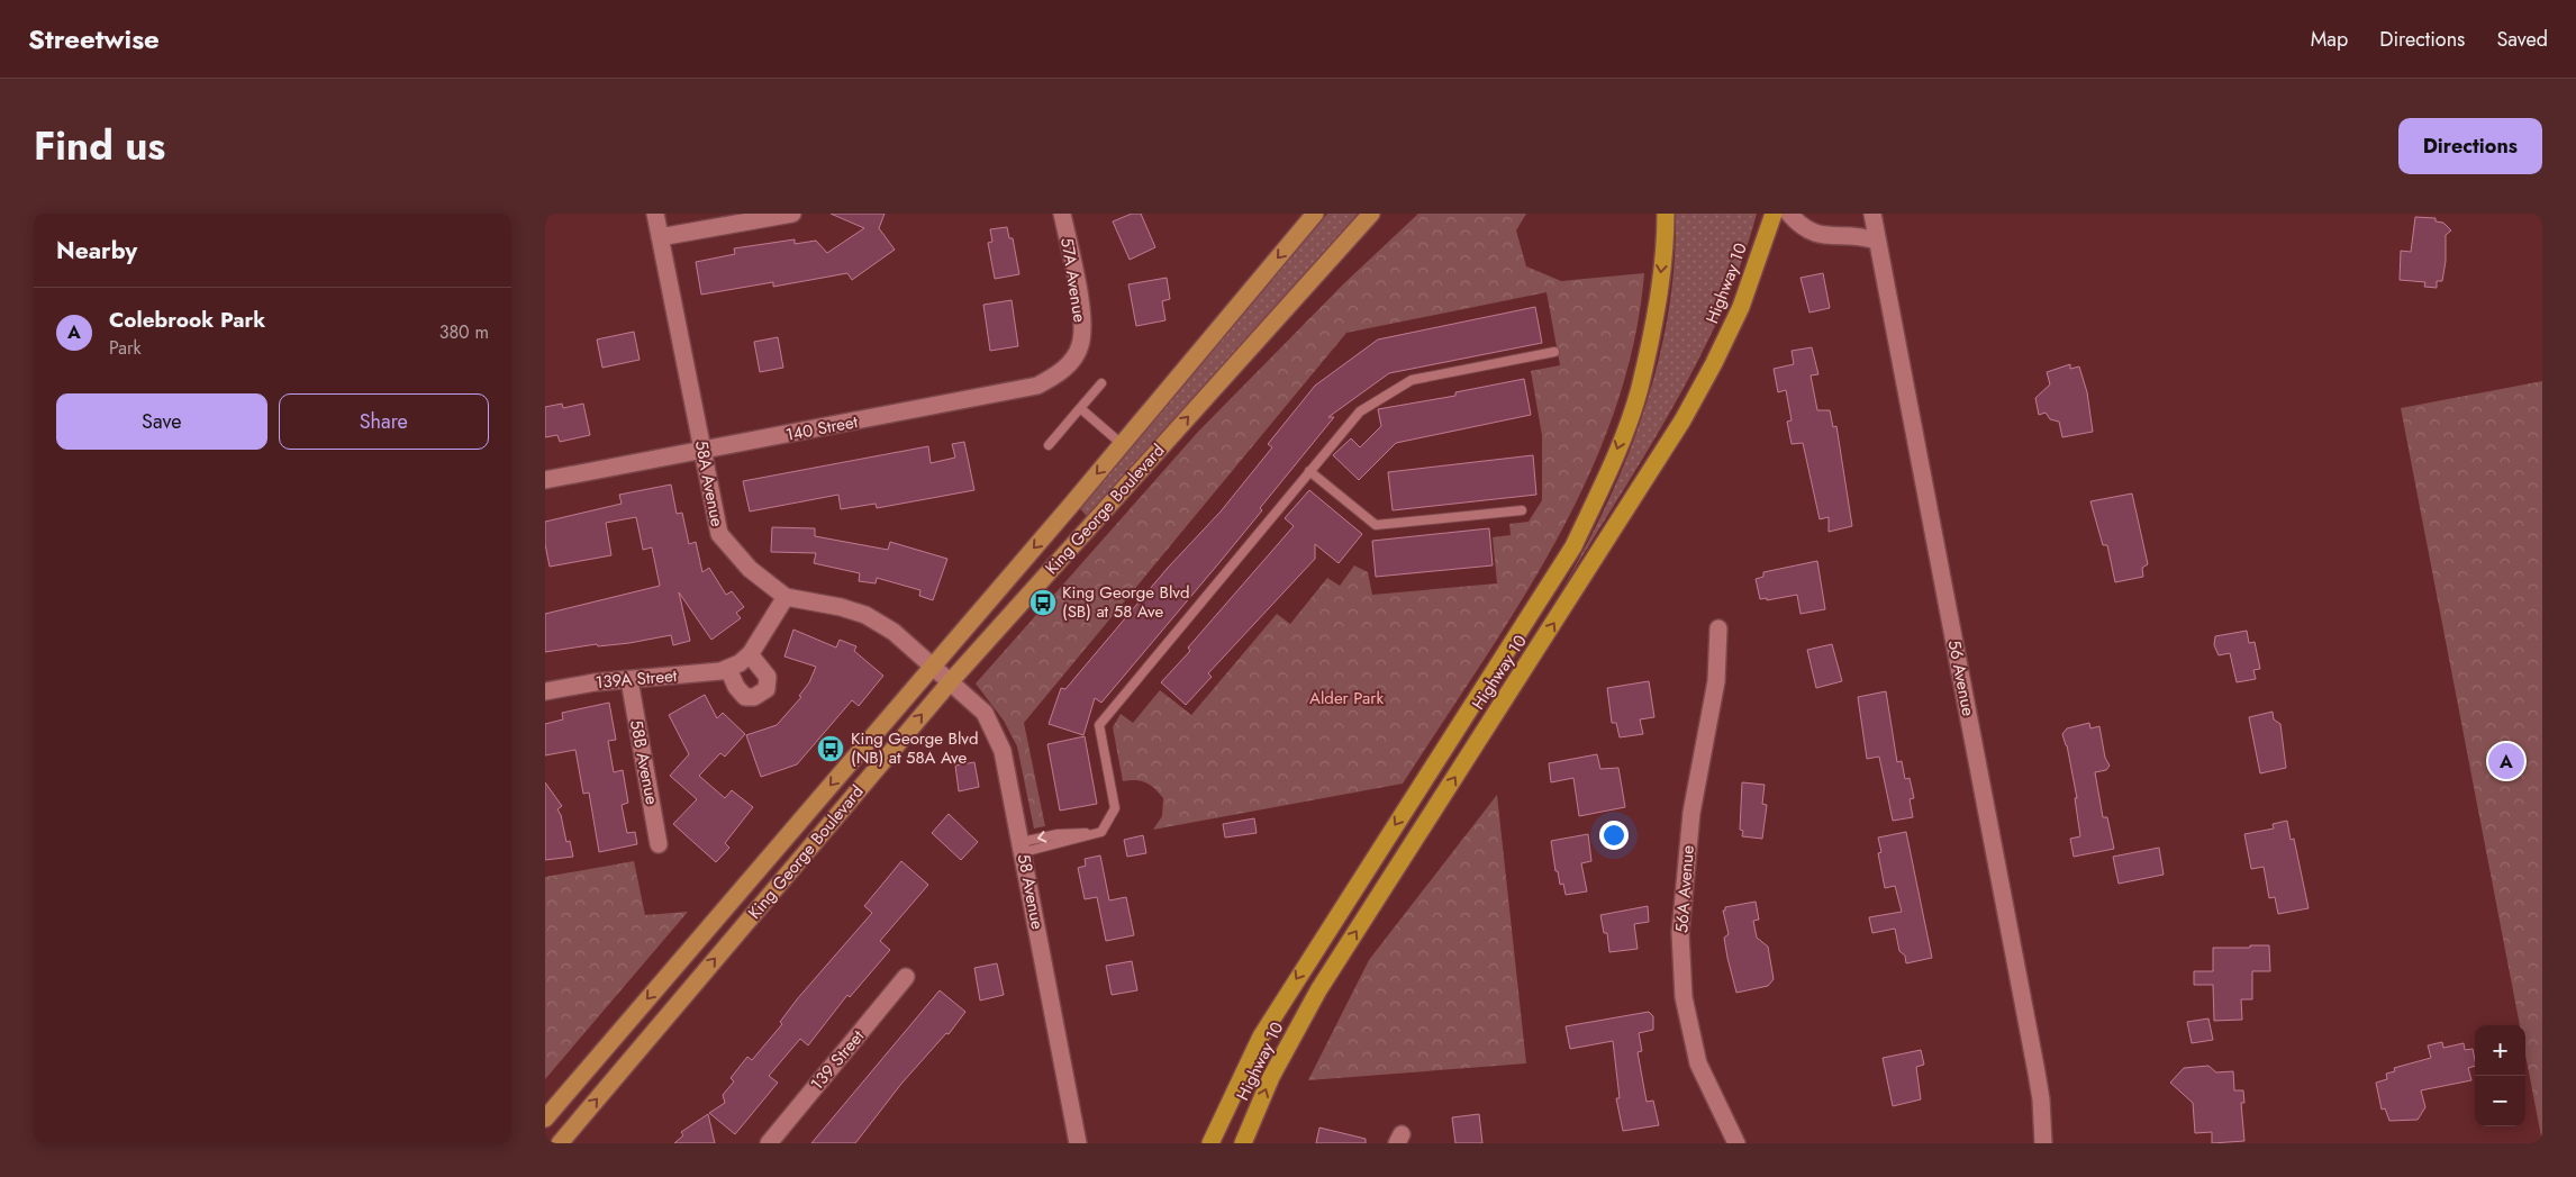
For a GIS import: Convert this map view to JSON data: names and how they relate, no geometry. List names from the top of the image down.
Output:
{
  "streets": {
    "highway": ["Highway 10"],
    "main road": ["King George Boulevard"],
    "street": [
      "57A Avenue",
      "140 Street",
      "58A Avenue",
      "56 Avenue",
      "139A Street",
      "58B Avenue",
      "56A Avenue",
      "58 Avenue",
      "139 Street"
    ]
  },
  "crossings": [
    ["57A Avenue", "140 Street"],
    ["140 Street", "58A Avenue"],
    ["58A Avenue", "King George Boulevard"],
    ["58A Avenue", "139A Street"],
    ["58A Avenue", "58 Avenue"],
    ["King George Boulevard", "58 Avenue"],
    ["139A Street", "58B Avenue"]
  ],
  "parks": ["Alder Park"],
  "places": {
    "bus stop": ["King George Blvd (SB) at 58 Ave", "King George Blvd (NB) at 58A Ave"]
  },
  "page": {
    "header": "Streetwise",
    "nav": ["Map", "Directions", "Saved"],
    "title": "Find us",
    "buttons": [
      "Directions",
      ["Save", "Share"]
    ],
    "heading": "Nearby",
    "list": [
      {
        "mark": "A",
        "name": "Colebrook Park",
        "note": "Park",
        "value": "380 m"
      }
    ],
    "pins": "A",
    "map_buttons": ["+", "−"]
  }
}
